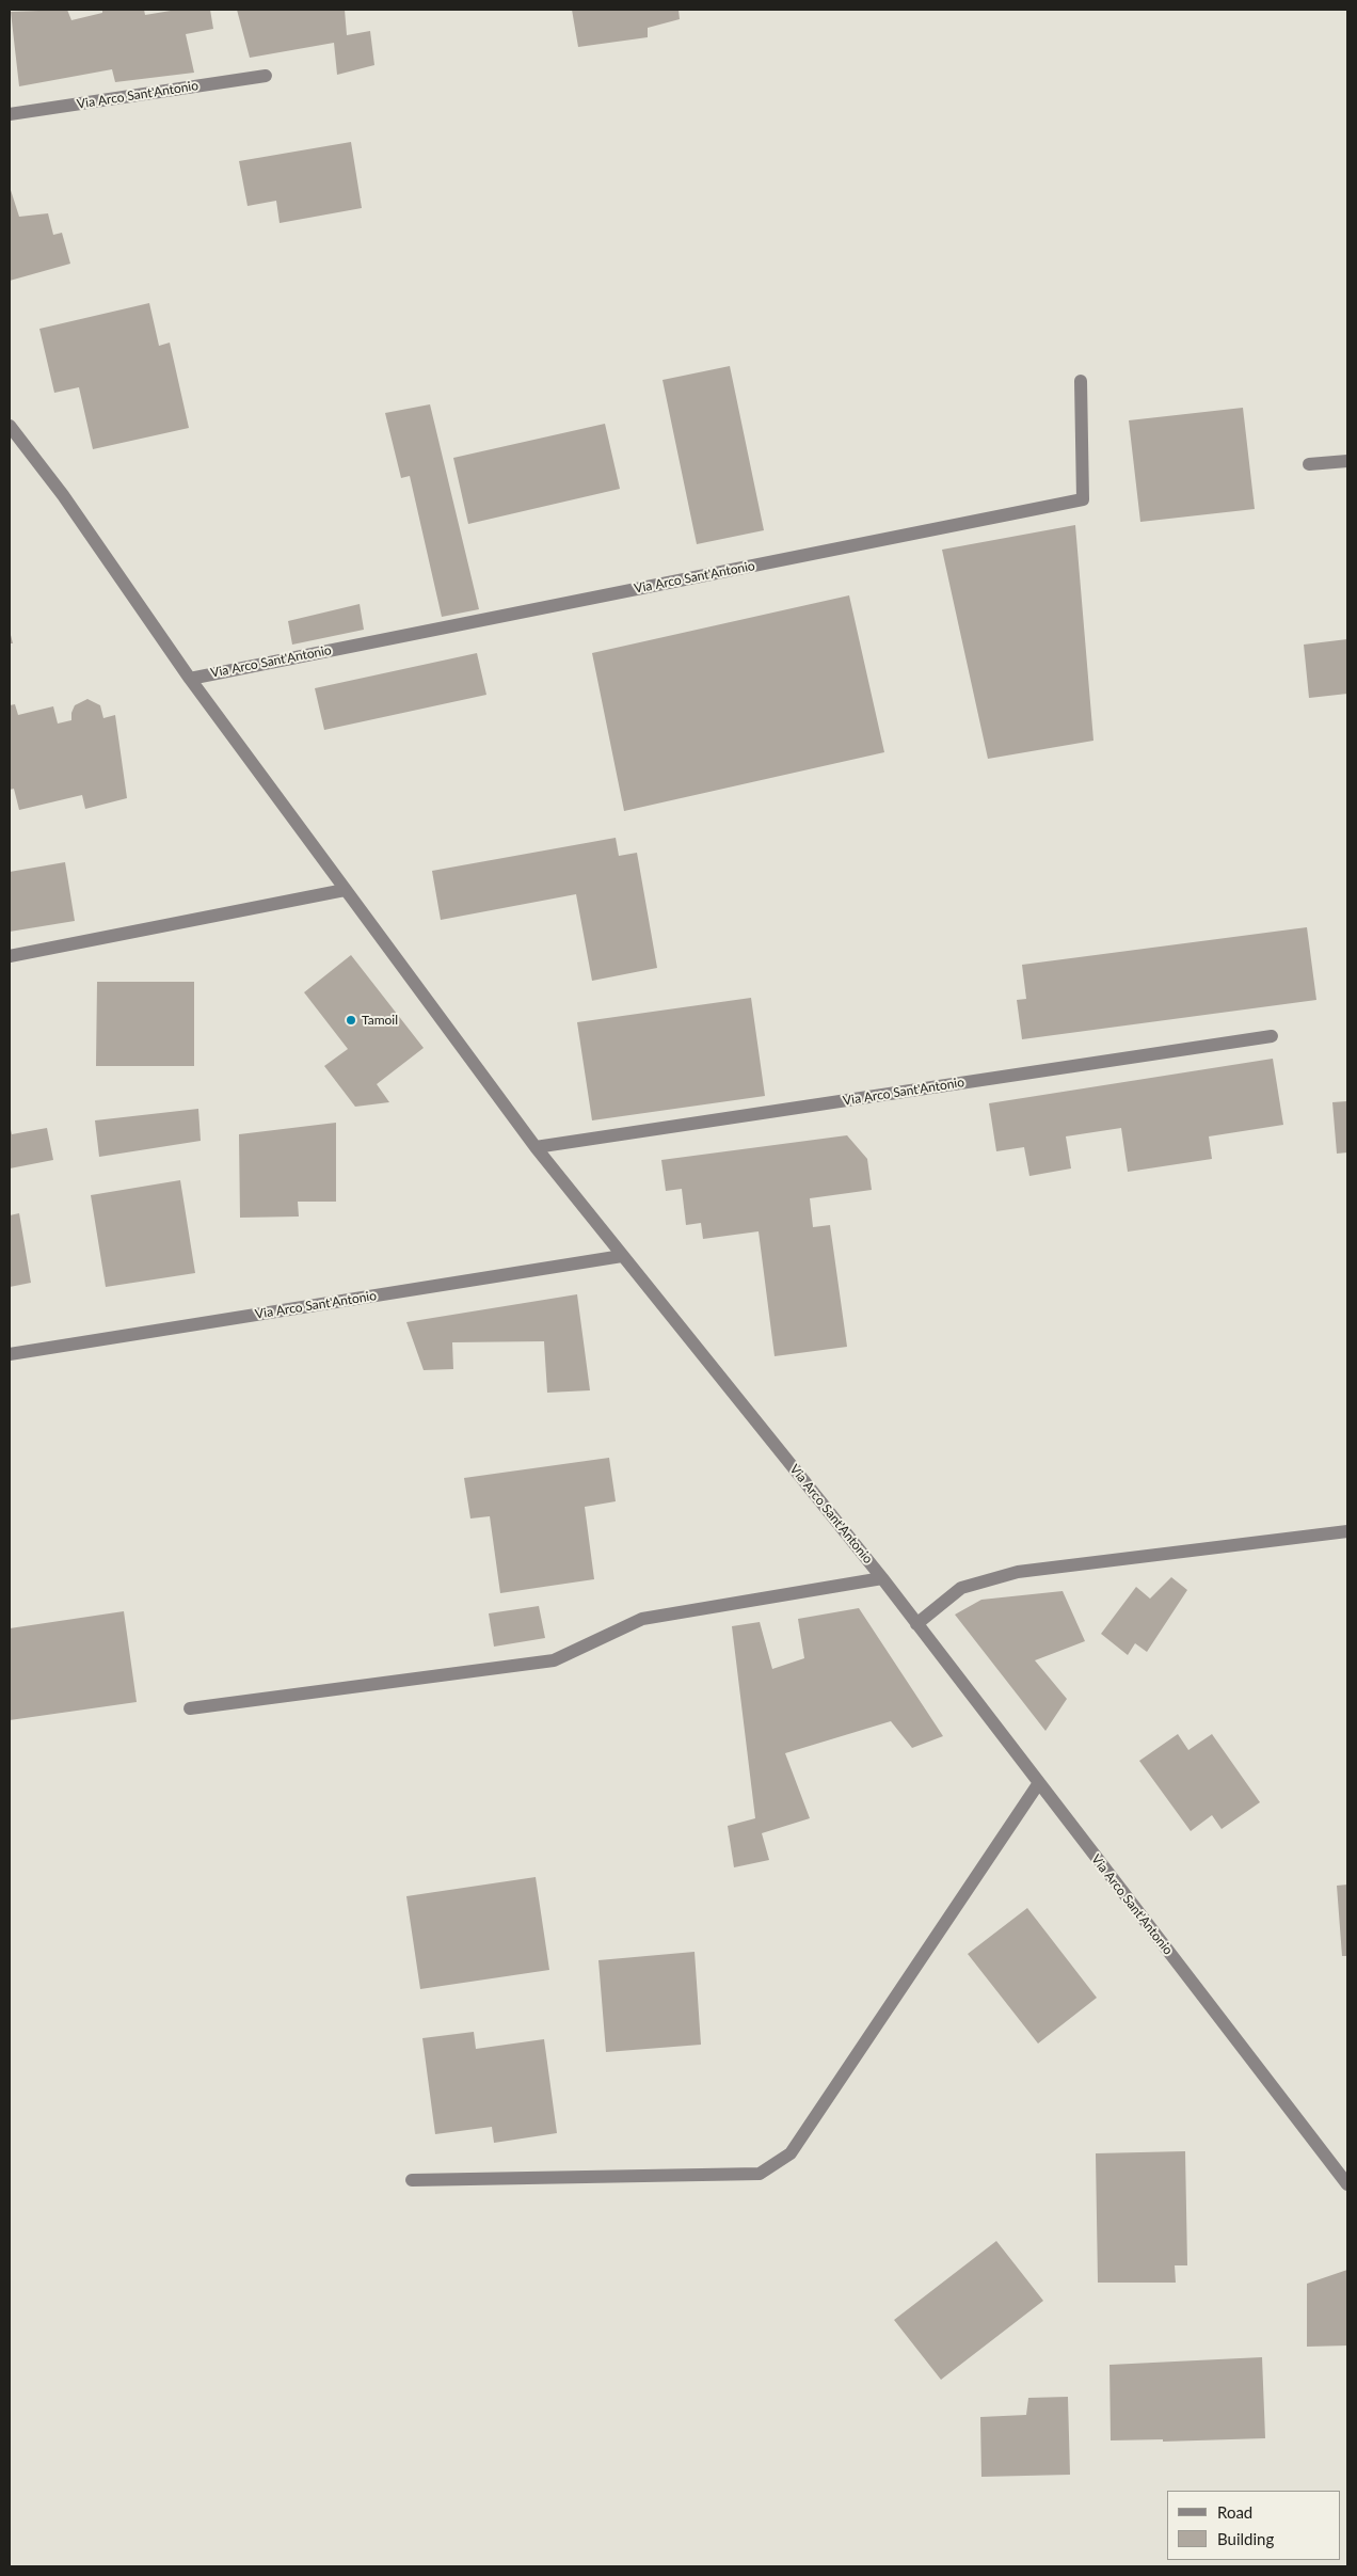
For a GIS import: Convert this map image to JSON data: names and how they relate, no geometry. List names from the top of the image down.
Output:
{
  "streets": {
    "street": ["Via Arco Sant'Antonio"]
  },
  "places": ["Tamoil"],
  "legend": ["Road", "Building"]
}
